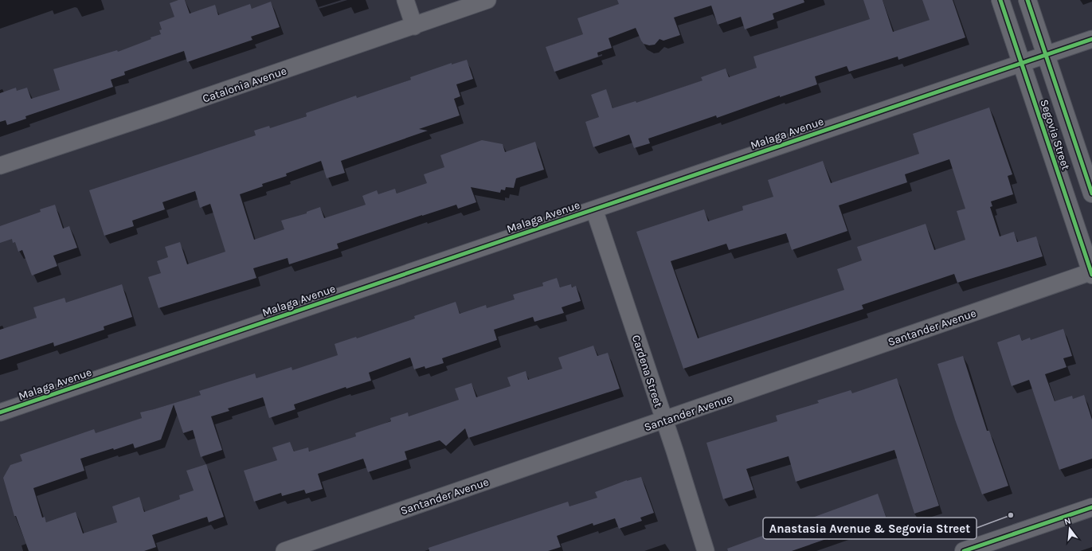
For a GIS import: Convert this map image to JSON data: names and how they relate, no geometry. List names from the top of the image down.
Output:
{
  "streets": {
    "street": [
      "Catalonia Avenue",
      "Malaga Avenue",
      "Segovia Street",
      "Santander Avenue",
      "Cardena Street"
    ]
  },
  "crossings": [
    ["Malaga Avenue", "Segovia Street"],
    ["Malaga Avenue", "Cardena Street"],
    ["Segovia Street", "Santander Avenue"],
    ["Santander Avenue", "Cardena Street"]
  ],
  "places": ["Anastasia Avenue & Segovia Street"],
  "north": "top"
}
